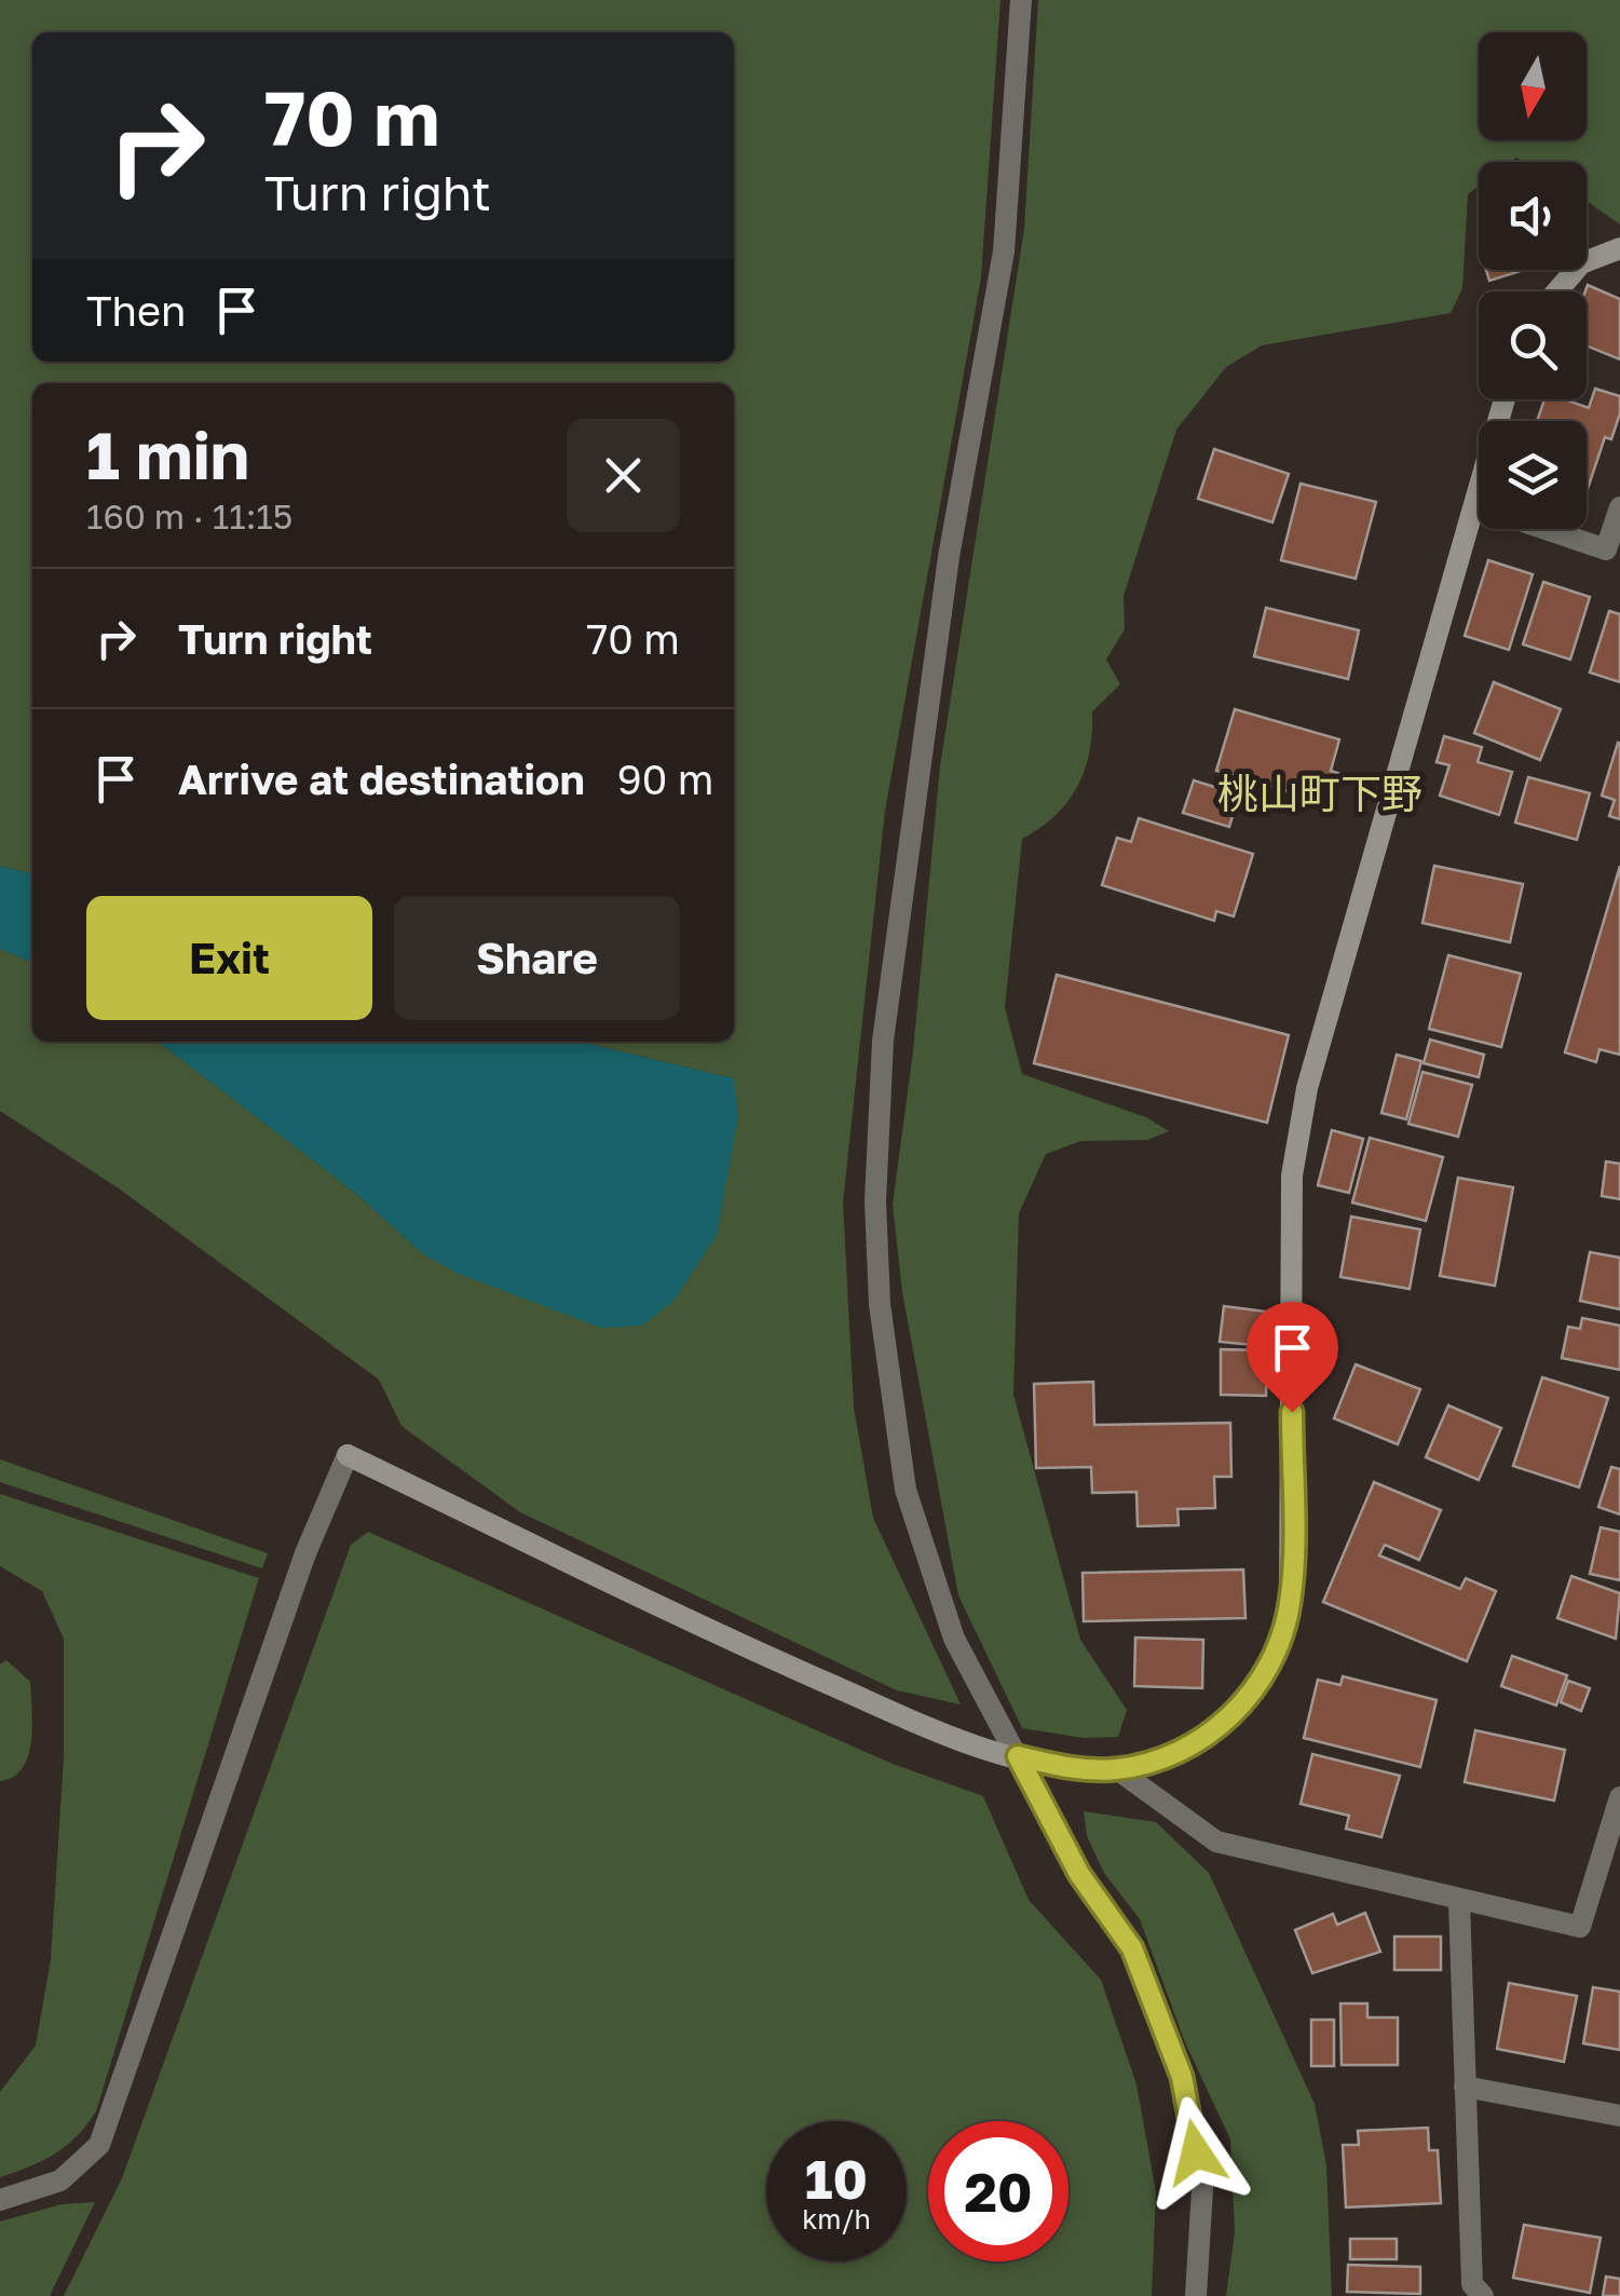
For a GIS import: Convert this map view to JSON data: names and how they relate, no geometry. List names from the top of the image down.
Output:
{
  "districts": ["桃山町下野"],
  "north": "bottom",
  "page": {
    "turn": ["70 m", "Turn right"],
    "then": "Then",
    "heading": ["1 min", "160 m · 11:15"],
    "list": [
      {
        "name": "Turn right",
        "value": "70 m"
      },
      {
        "name": "Arrive at destination",
        "value": "90 m"
      }
    ],
    "buttons": ["Exit", "Share"],
    "speed": "10 km/h",
    "limit": "20"
  }
}
